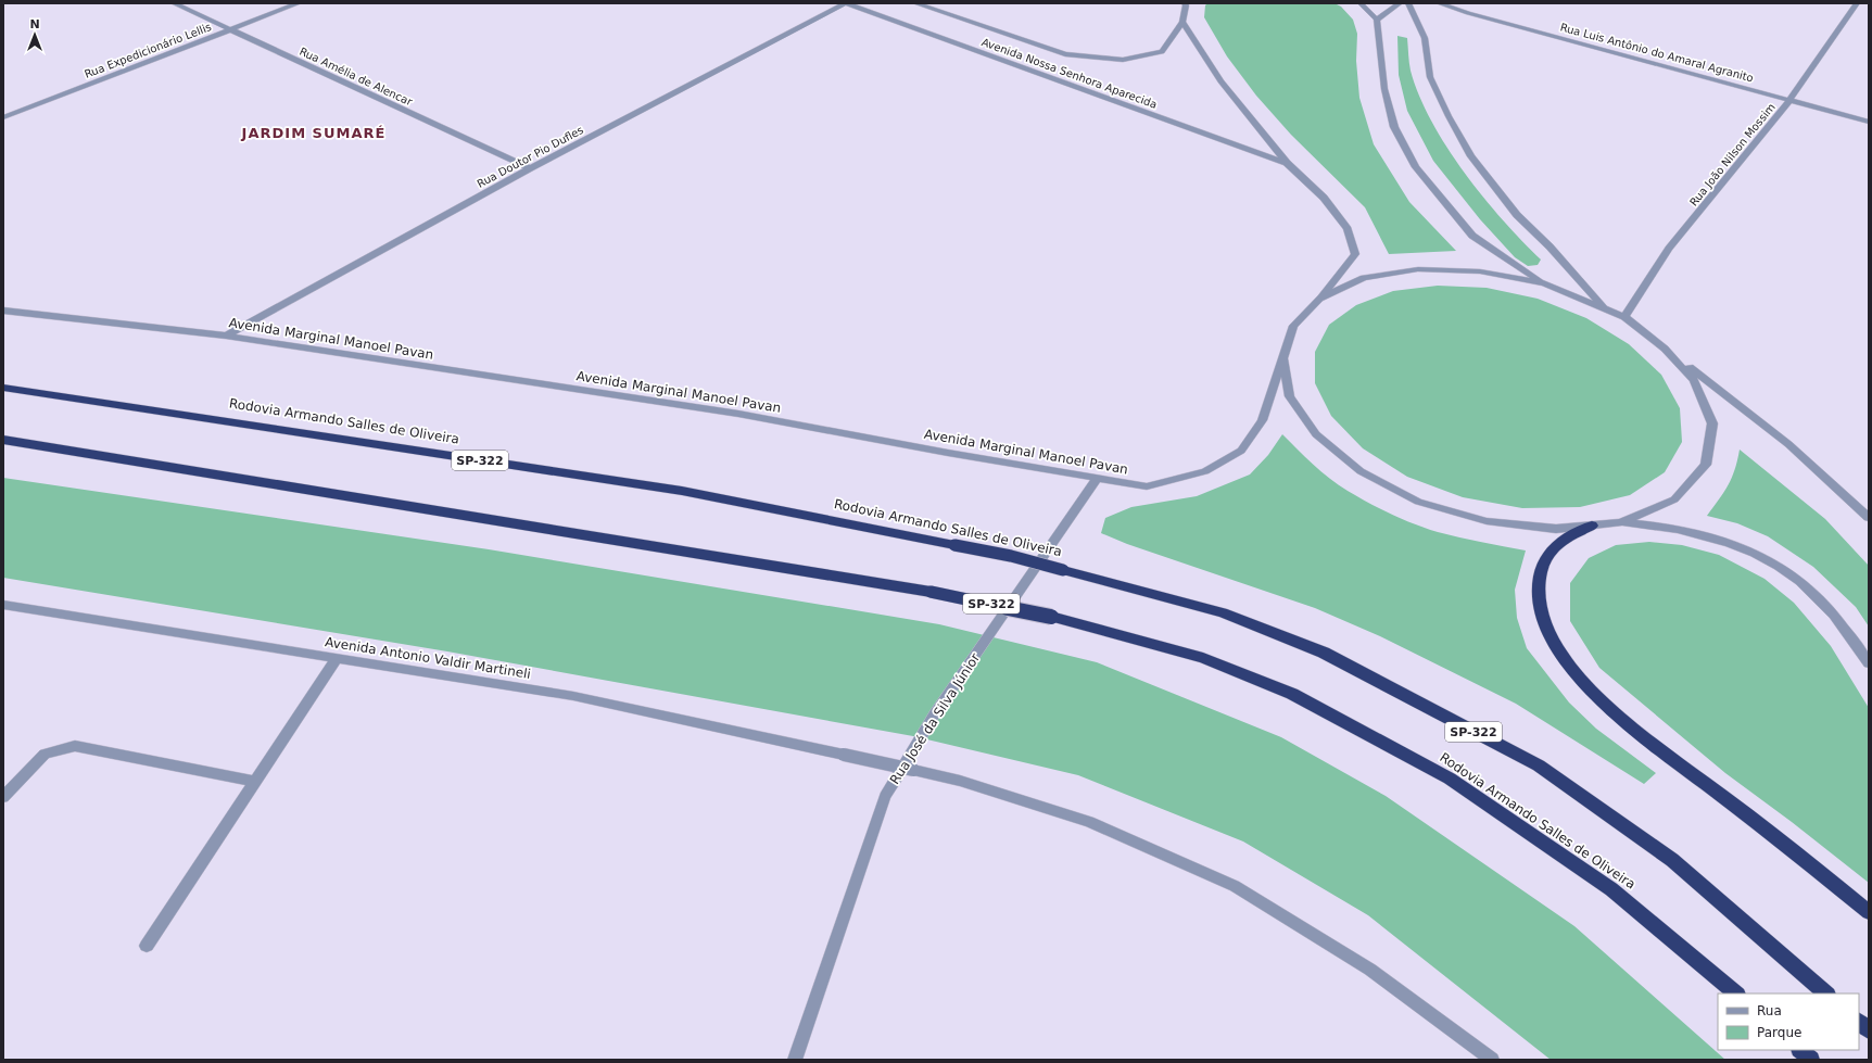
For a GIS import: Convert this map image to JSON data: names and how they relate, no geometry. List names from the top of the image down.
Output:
{
  "streets": {
    "highway": ["Rodovia Armando Salles de Oliveira", "SP-322"],
    "street": [
      "Rua Expedicionário Lellis",
      "Rua Luis Antônio do Amaral Agranito",
      "Avenida Nossa Senhora Aparecida",
      "Rua Amélia de Alencar",
      "Rua João Nilson Mossim",
      "Rua Doutor Pio Dufles",
      "Avenida Marginal Manoel Pavan",
      "Avenida Antonio Valdir Martineli",
      "Rua José da Silva Júnior"
    ]
  },
  "crossings": [
    ["Rua Expedicionário Lellis", "Rua Amélia de Alencar"],
    ["Rua Luis Antônio do Amaral Agranito", "Rua João Nilson Mossim"],
    ["Avenida Nossa Senhora Aparecida", "Rua Doutor Pio Dufles"],
    ["Avenida Nossa Senhora Aparecida", "Avenida Marginal Manoel Pavan"],
    ["Rua Amélia de Alencar", "Rua Doutor Pio Dufles"],
    ["Rua Doutor Pio Dufles", "Avenida Marginal Manoel Pavan"],
    ["Avenida Marginal Manoel Pavan", "Rua José da Silva Júnior"]
  ],
  "districts": ["JARDIM SUMARÉ"],
  "legend": ["Rua", "Parque"],
  "north": "top"
}
